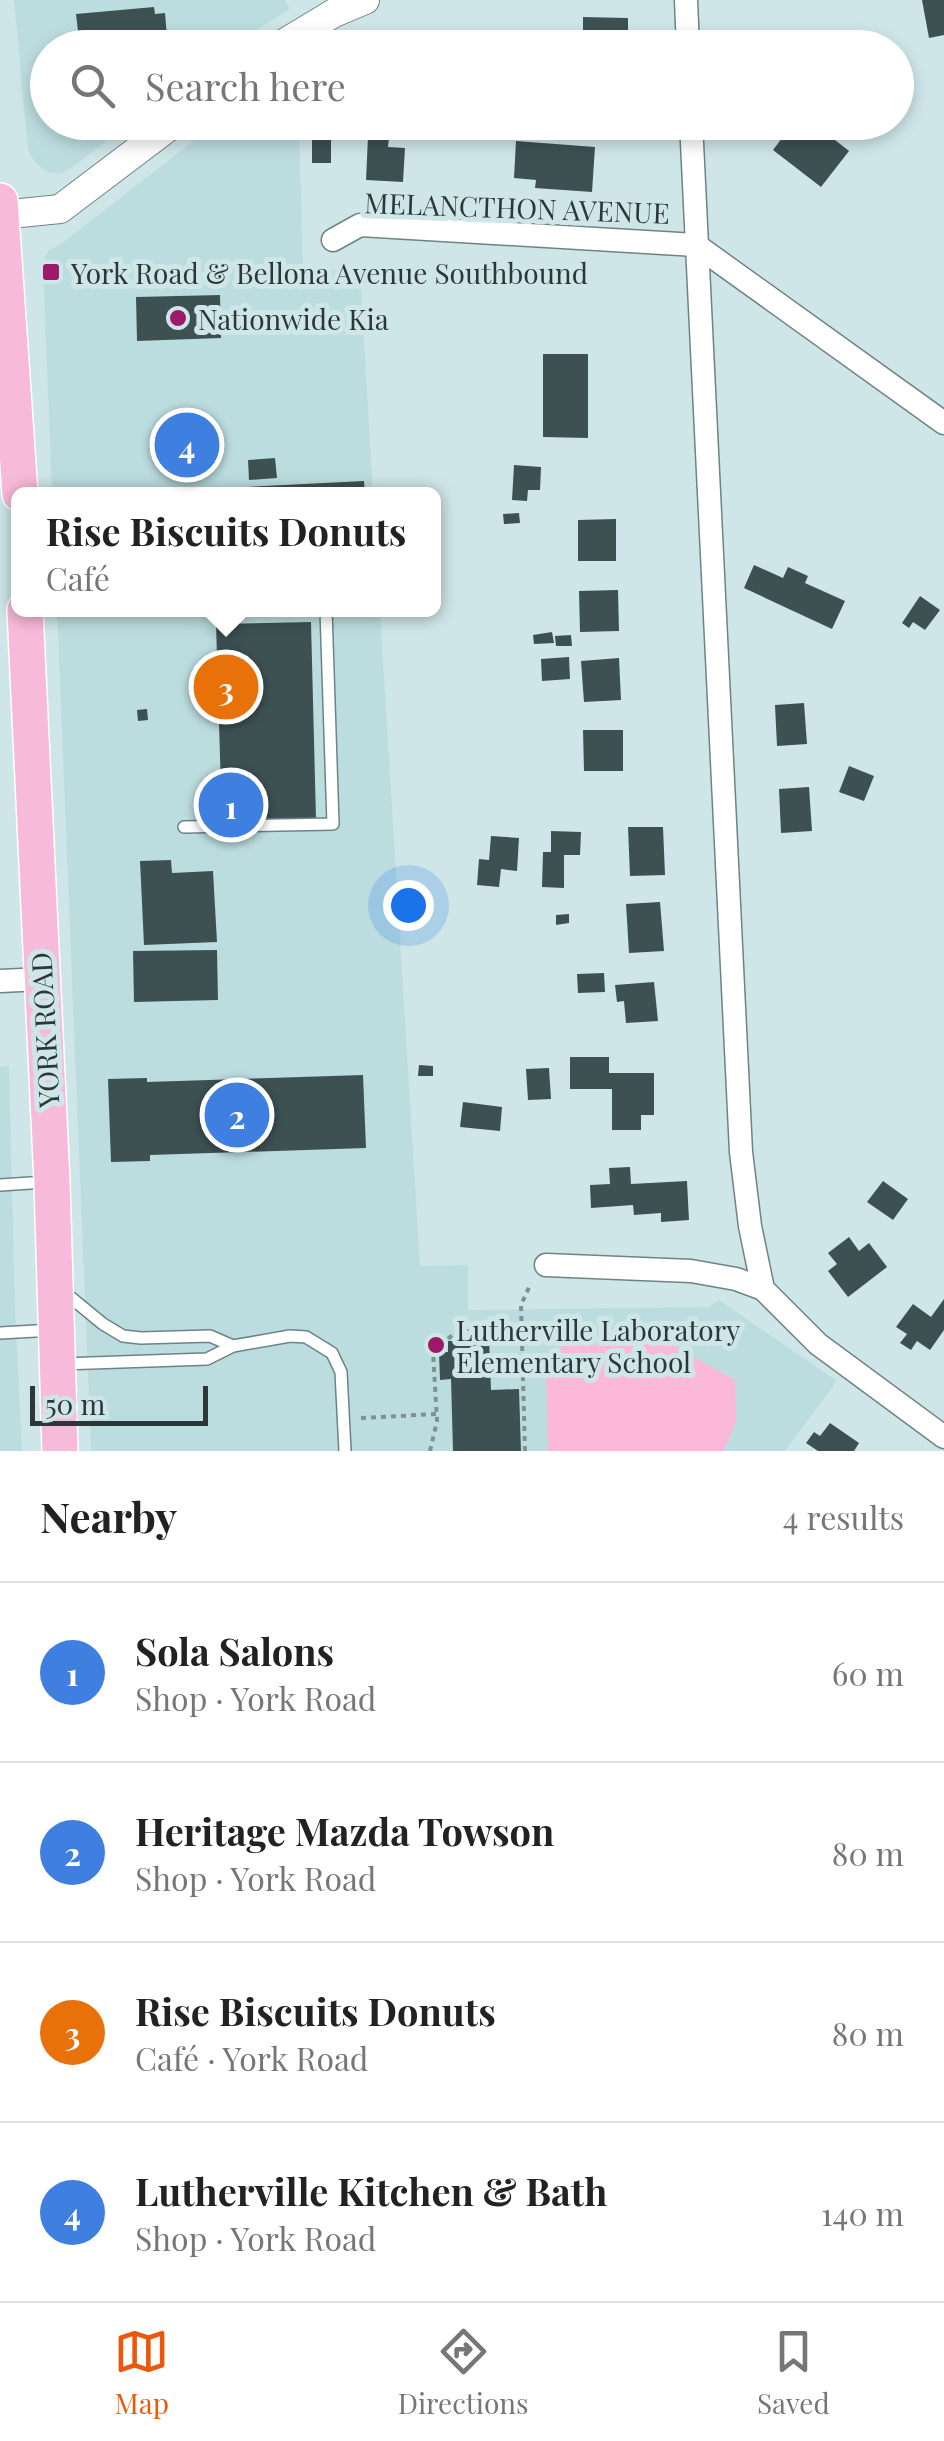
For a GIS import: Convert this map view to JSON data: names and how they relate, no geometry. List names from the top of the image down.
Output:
{
  "streets": {
    "main road": ["YORK ROAD"],
    "street": ["MELANCTHON AVENUE"]
  },
  "places": {
    "transit": ["York Road & Bellona Avenue Southbound"],
    "other": ["Nationwide Kia", "Lutherville Laboratory Elementary School"]
  },
  "scale_bar": "50 m",
  "page": {
    "search": "Search here",
    "pins": [
      "4",
      "3",
      "1",
      "2"
    ],
    "popup": ["Rise Biscuits Donuts", "Café"],
    "scale": "50 m",
    "heading": ["Nearby", "4 results"],
    "list": [
      {
        "mark": "1",
        "name": "Sola Salons",
        "note": "Shop · York Road",
        "value": "60 m"
      },
      {
        "mark": "2",
        "name": "Heritage Mazda Towson",
        "note": "Shop · York Road",
        "value": "80 m"
      },
      {
        "mark": "3",
        "name": "Rise Biscuits Donuts",
        "note": "Café · York Road",
        "value": "80 m"
      },
      {
        "mark": "4",
        "name": "Lutherville Kitchen & Bath",
        "note": "Shop · York Road",
        "value": "140 m"
      }
    ],
    "nav": ["Map", "Directions", "Saved"]
  }
}
